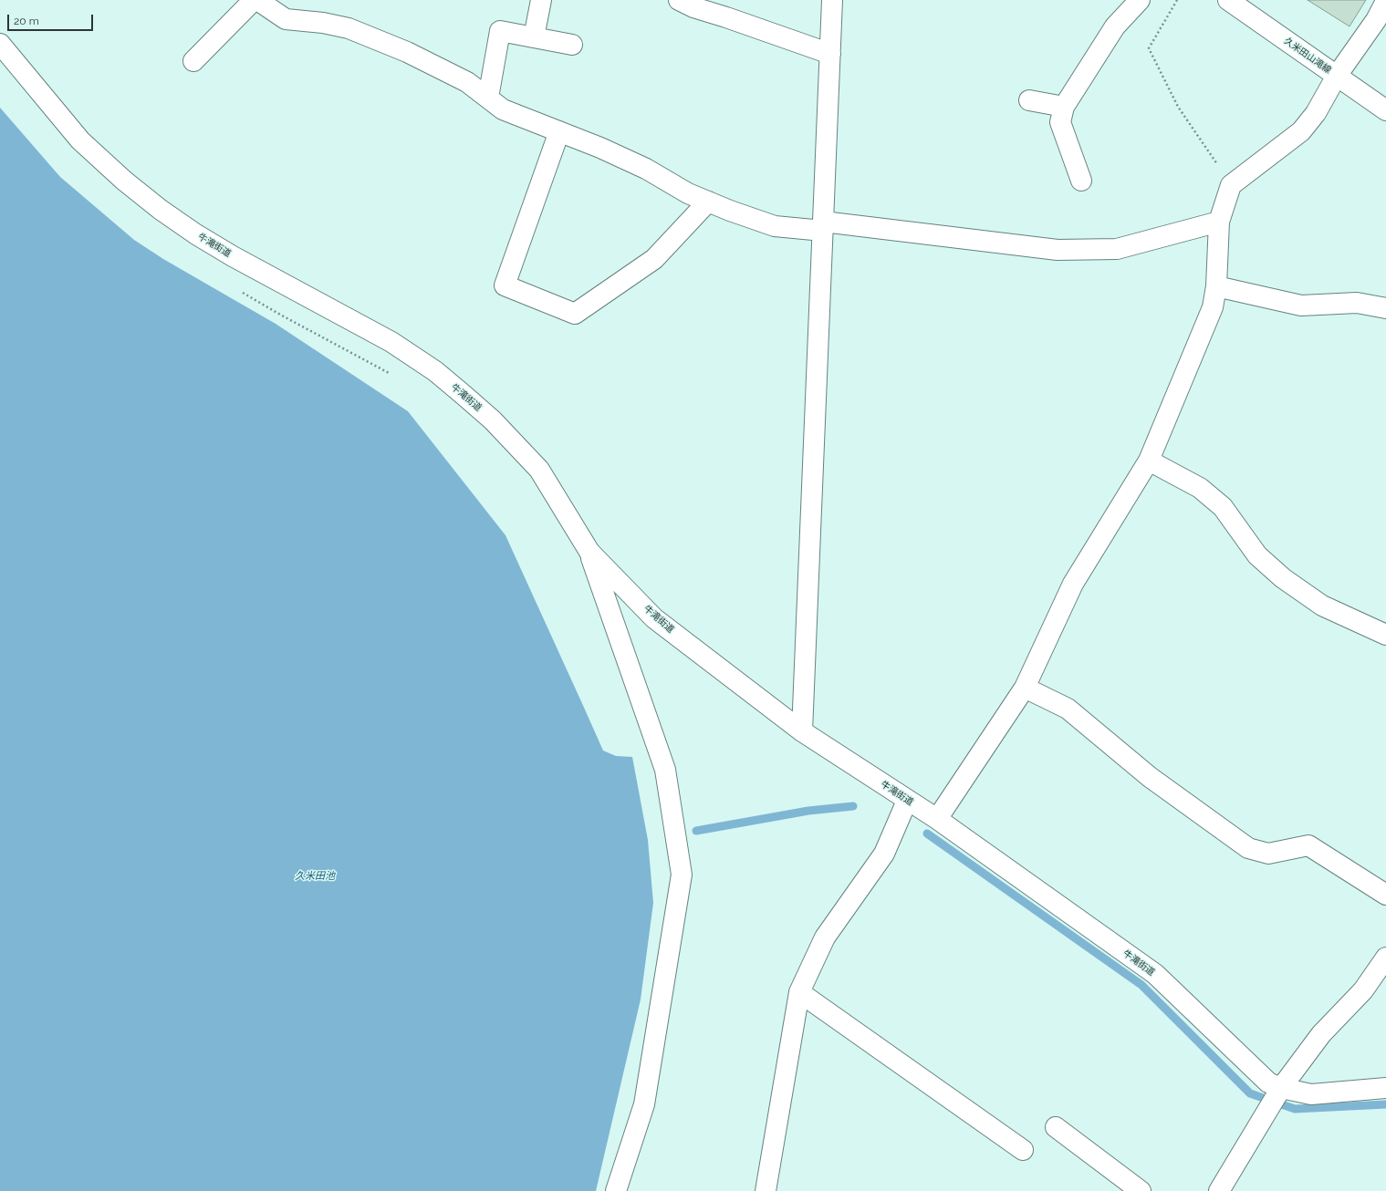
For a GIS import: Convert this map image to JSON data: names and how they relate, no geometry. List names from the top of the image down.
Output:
{
  "streets": {
    "street": ["久米田山滝線", "牛滝街道"]
  },
  "water": ["久米田池"],
  "scale_bar": "20 m"
}
